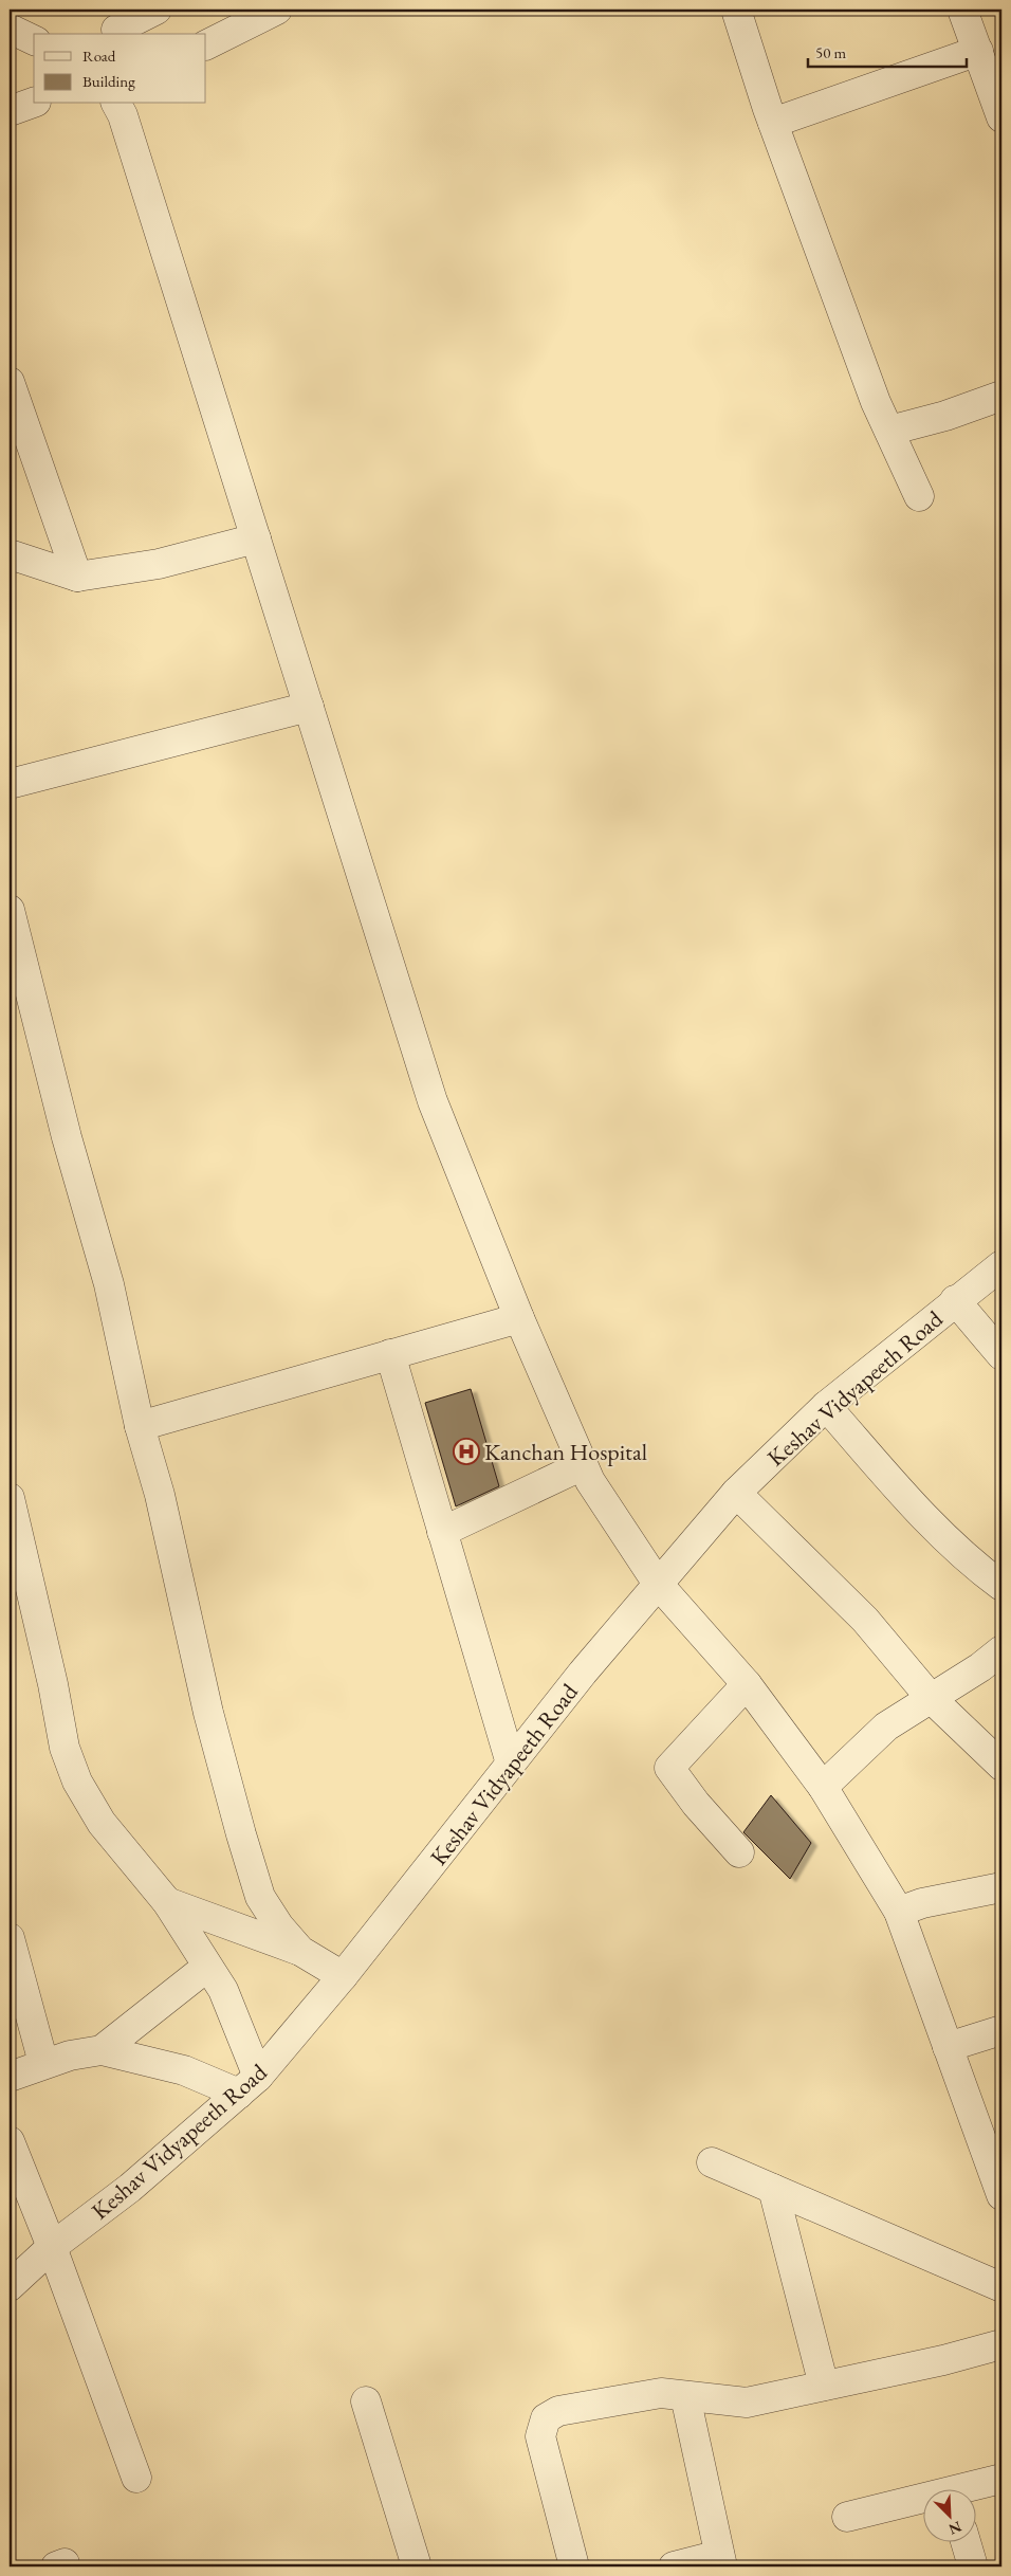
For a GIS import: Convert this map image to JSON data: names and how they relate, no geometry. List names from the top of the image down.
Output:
{
  "streets": {
    "street": ["Keshav Vidyapeeth Road"]
  },
  "places": {
    "hospital": ["Kanchan Hospital"]
  },
  "legend": ["Road", "Building"],
  "scale_bar": "50 m",
  "north": "bottom right"
}
